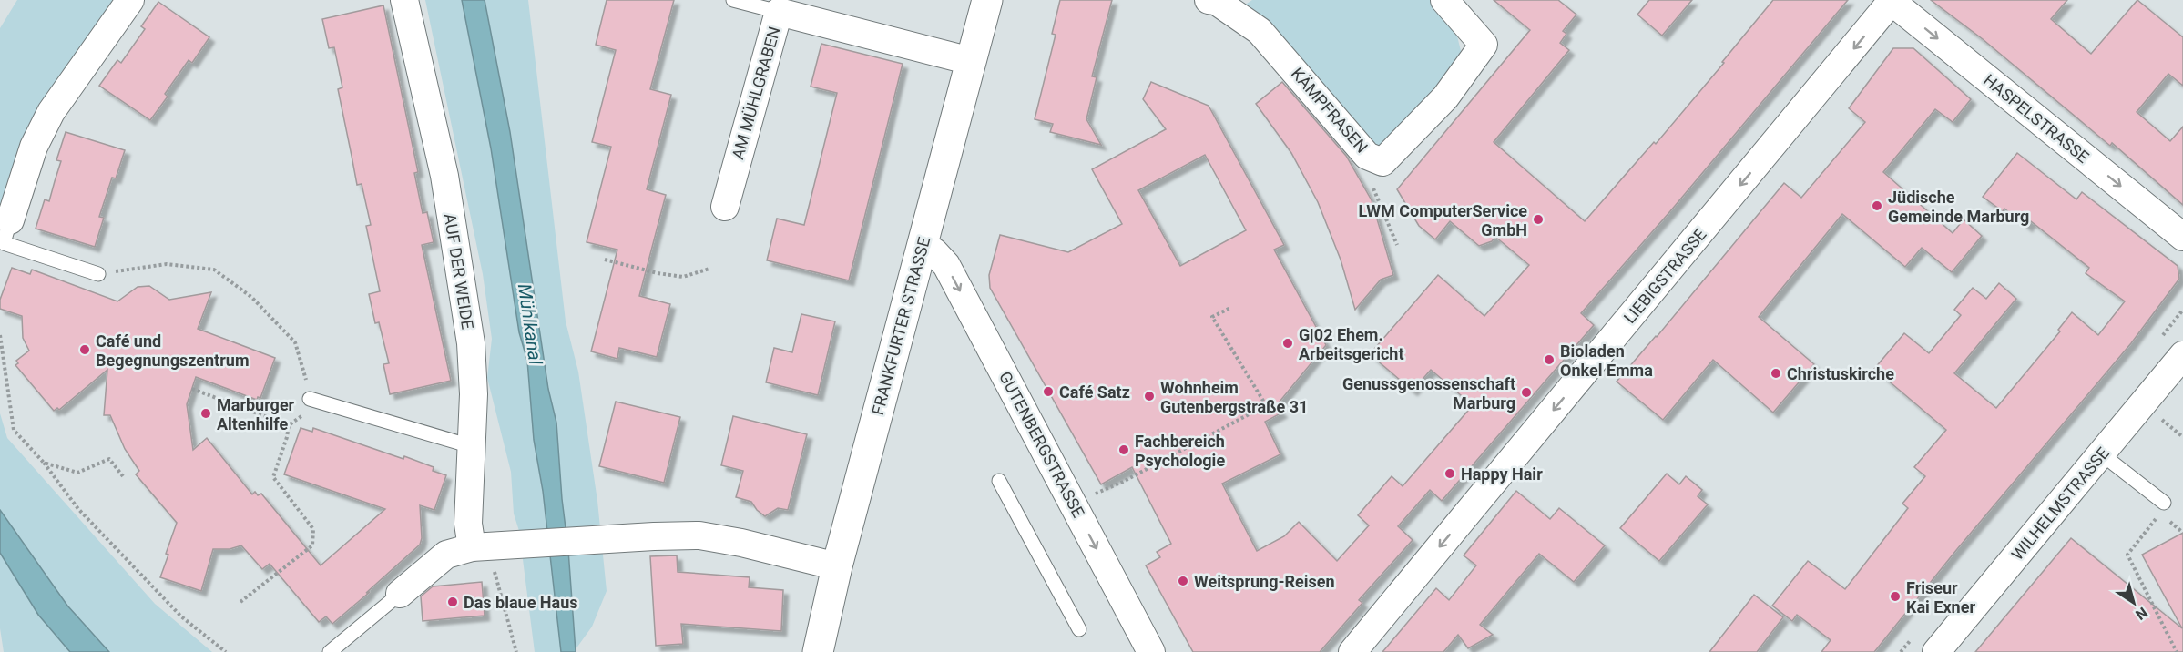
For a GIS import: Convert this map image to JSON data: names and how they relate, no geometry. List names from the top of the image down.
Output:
{
  "streets": {
    "street": [
      "AM MÜHLGRABEN",
      "KÄMPFRASEN",
      "HASPELSTRASSE",
      "AUF DER WEIDE",
      "LIEBIGSTRASSE",
      "FRANKFURTER STRASSE",
      "GUTENBERGSTRASSE",
      "WILHELMSTRASSE"
    ]
  },
  "crossings": [
    ["AM MÜHLGRABEN", "FRANKFURTER STRASSE"],
    ["HASPELSTRASSE", "LIEBIGSTRASSE"],
    ["FRANKFURTER STRASSE", "GUTENBERGSTRASSE"]
  ],
  "one_way": ["HASPELSTRASSE", "LIEBIGSTRASSE", "GUTENBERGSTRASSE"],
  "water": ["Mühlkanal"],
  "places": [
    "Jüdische Gemeinde Marburg",
    "LWM ComputerService GmbH",
    "G|02 Ehem. Arbeitsgericht",
    "Café und Begegnungszentrum",
    "Bioladen Onkel Emma",
    "Christuskirche",
    "Café Satz",
    "Genussgenossenschaft Marburg",
    "Wohnheim Gutenbergstraße 31",
    "Marburger Altenhilfe",
    "Fachbereich Psychologie",
    "Happy Hair",
    "Weitsprung-Reisen",
    "Friseur Kai Exner",
    "Das blaue Haus"
  ],
  "north": "bottom right"
}
